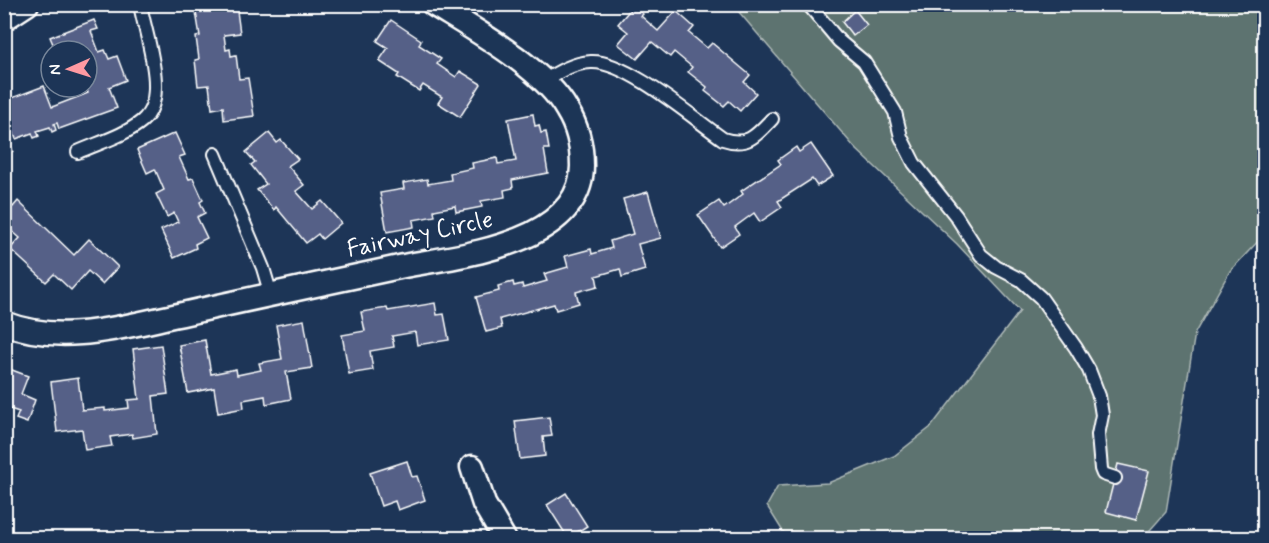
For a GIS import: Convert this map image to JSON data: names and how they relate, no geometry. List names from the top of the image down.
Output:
{
  "streets": {
    "street": ["Fairway Circle"]
  },
  "north": "left"
}
